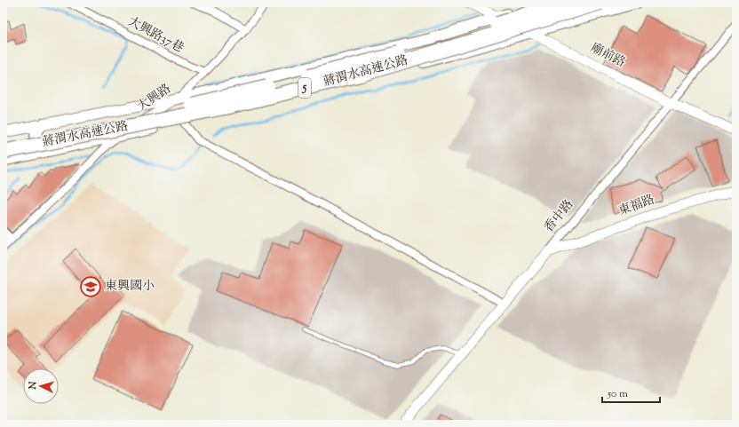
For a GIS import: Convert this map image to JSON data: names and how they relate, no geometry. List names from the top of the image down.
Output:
{
  "streets": {
    "highway": ["蔣渭水高速公路", "5"],
    "street": [
      "大興路37巷",
      "廟前路",
      "大興路",
      "東福路",
      "香中路"
    ]
  },
  "crossings": [
    ["大興路37巷", "大興路"],
    ["廟前路", "香中路"],
    ["東福路", "香中路"]
  ],
  "places": {
    "school or university": ["東興國小"]
  },
  "scale_bar": "50 m",
  "north": "left"
}
